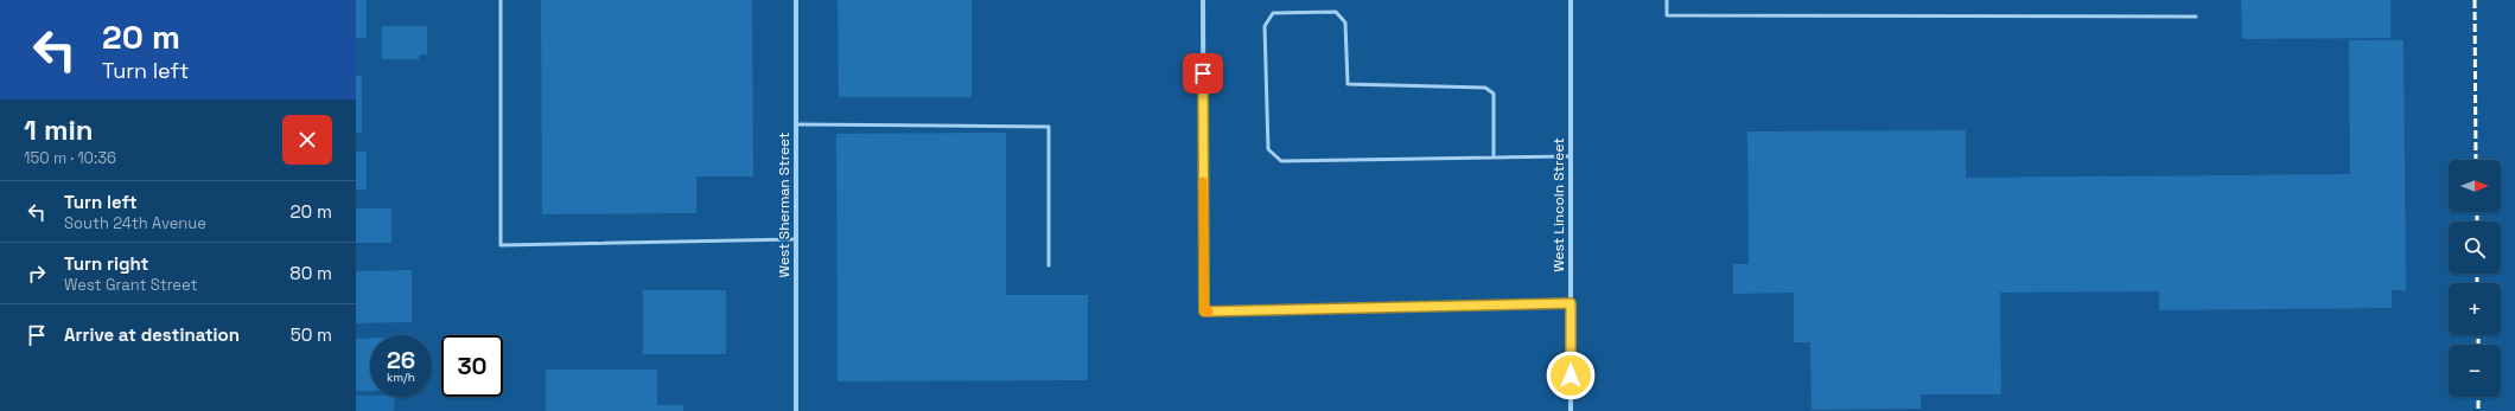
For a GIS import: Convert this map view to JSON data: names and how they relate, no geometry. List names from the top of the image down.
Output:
{
  "streets": {
    "street": ["West Sherman Street", "West Lincoln Street"]
  },
  "north": "right",
  "page": {
    "turn": ["20 m", "Turn left"],
    "heading": ["1 min", "150 m · 10:36"],
    "map_buttons": ["+", "−"],
    "list": [
      {
        "name": "Turn left",
        "note": "South 24th Avenue",
        "value": "20 m"
      },
      {
        "name": "Turn right",
        "note": "West Grant Street",
        "value": "80 m"
      },
      {
        "name": "Arrive at destination",
        "value": "50 m"
      }
    ],
    "speed": "26 km/h",
    "limit": "30"
  }
}
